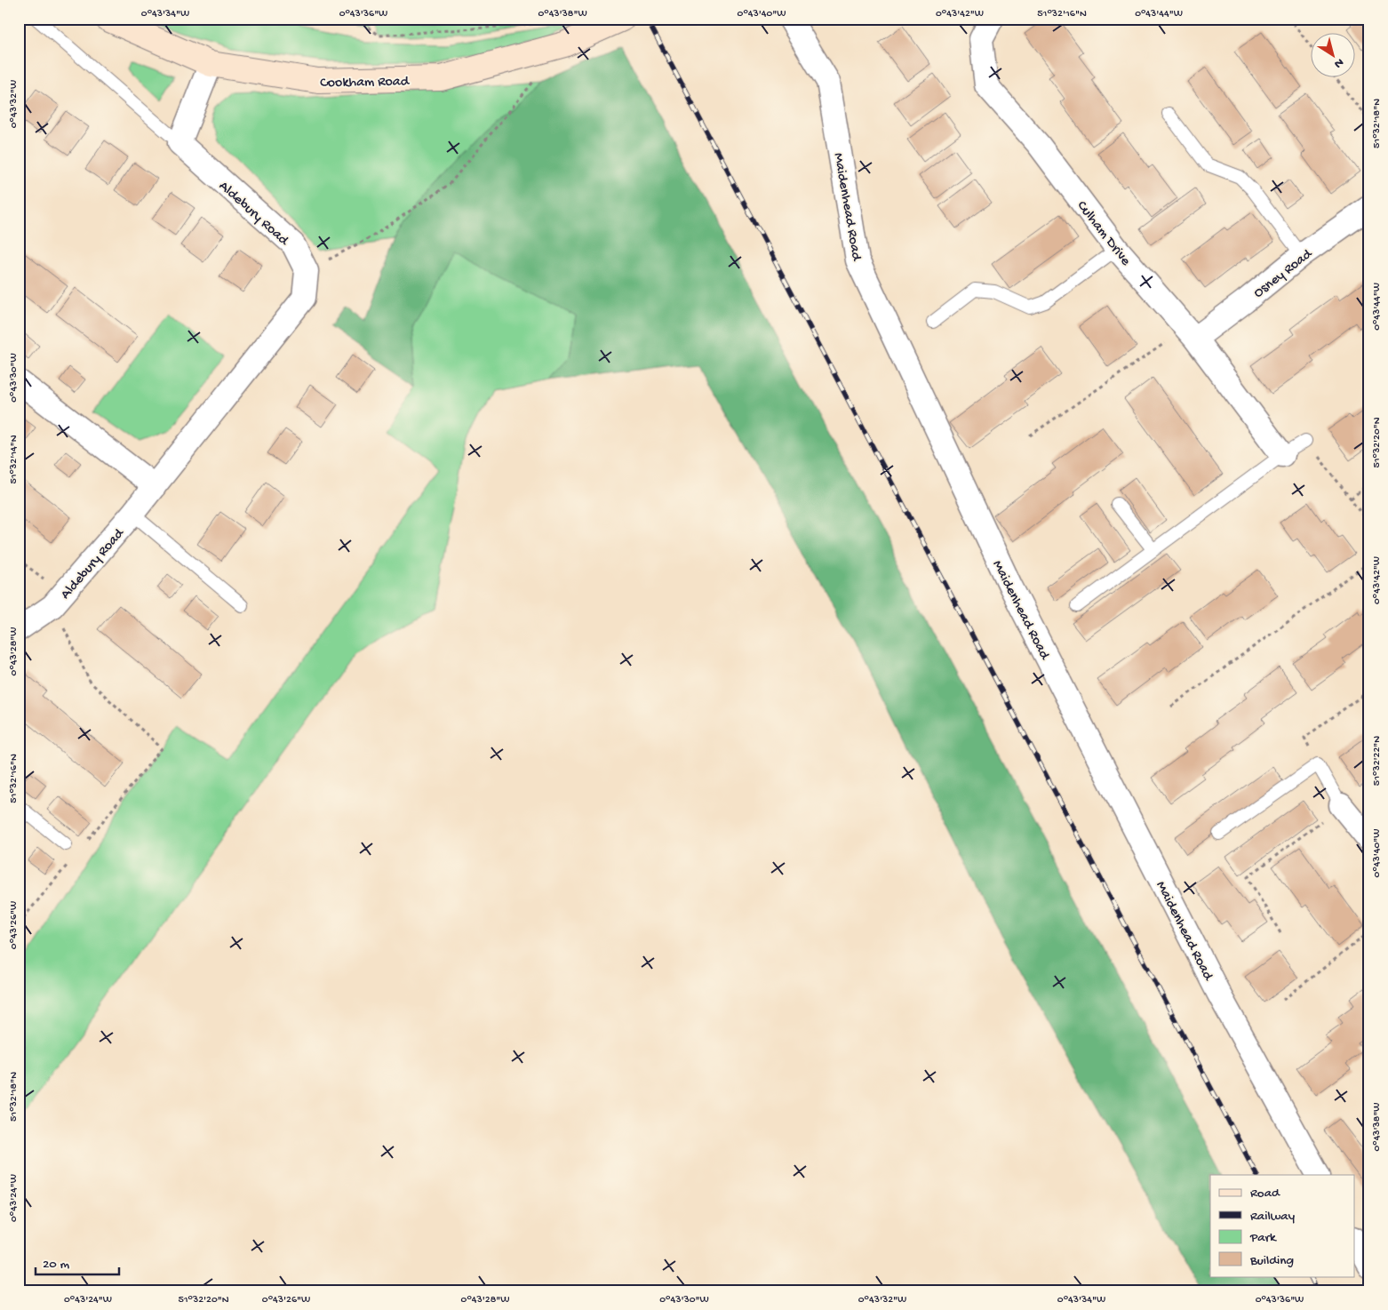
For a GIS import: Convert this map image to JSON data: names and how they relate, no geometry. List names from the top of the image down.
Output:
{
  "streets": {
    "main road": ["Cookham Road"],
    "street": [
      "Maidenhead Road",
      "Aldebury Road",
      "Culham Drive",
      "Osney Road"
    ]
  },
  "crossings": [
    ["Culham Drive", "Osney Road"]
  ],
  "legend": [
    "Road",
    "Railway",
    "Park",
    "Building"
  ],
  "scale_bar": "20 m",
  "north": "bottom right",
  "coordinates": [
    "0°43'34\"W",
    "0°43'36\"W",
    "0°43'38\"W",
    "0°43'40\"W",
    "0°43'42\"W",
    "51°32'16\"N",
    "0°43'44\"W",
    "0°43'32\"W",
    "51°32'18\"N",
    "0°43'30\"W",
    "51°32'20\"N",
    "51°32'14\"N",
    "0°43'28\"W",
    "51°32'22\"N",
    "0°43'26\"W",
    "0°43'24\"W"
  ]
}
